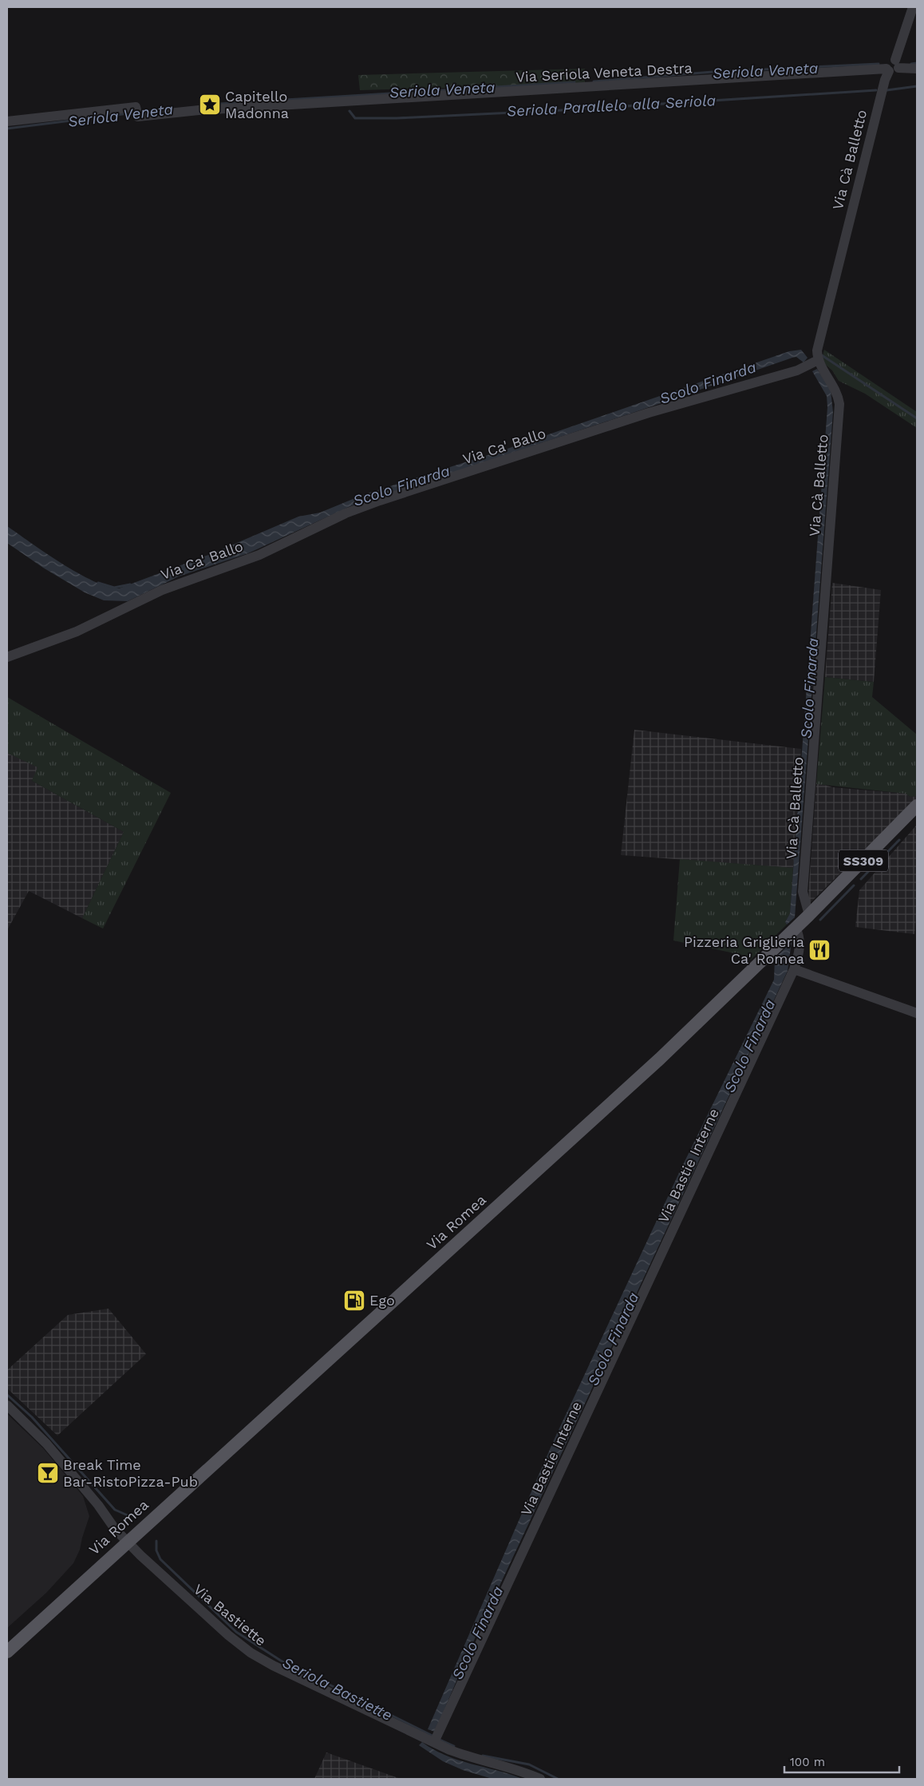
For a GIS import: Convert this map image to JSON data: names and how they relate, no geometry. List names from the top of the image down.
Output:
{
  "streets": {
    "main road": ["SS309", "Via Romea"],
    "street": [
      "Via Seriola Veneta Destra",
      "Via Cà Balletto",
      "Via Ca' Ballo",
      "Via Bastie Interne",
      "Via Bastiette"
    ]
  },
  "crossings": [
    ["Via Seriola Veneta Destra", "Via Cà Balletto"],
    ["Via Cà Balletto", "Via Ca' Ballo"],
    ["Via Cà Balletto", "Via Romea"],
    ["Via Bastie Interne", "Via Romea"],
    ["Via Bastie Interne", "Via Bastiette"],
    ["Via Romea", "Via Bastiette"]
  ],
  "water": [
    "Seriola Veneta",
    "Seriola Parallelo alla Seriola",
    "Scolo Finarda",
    "Seriola Bastiette"
  ],
  "places": {
    "place": ["Capitello Madonna"],
    "restaurant": ["Pizzeria Griglieria Ca' Romea"],
    "fuel station": ["Ego"],
    "bar": ["Break Time Bar-RistoPizza-Pub"]
  },
  "scale_bar": "100 m"
}
